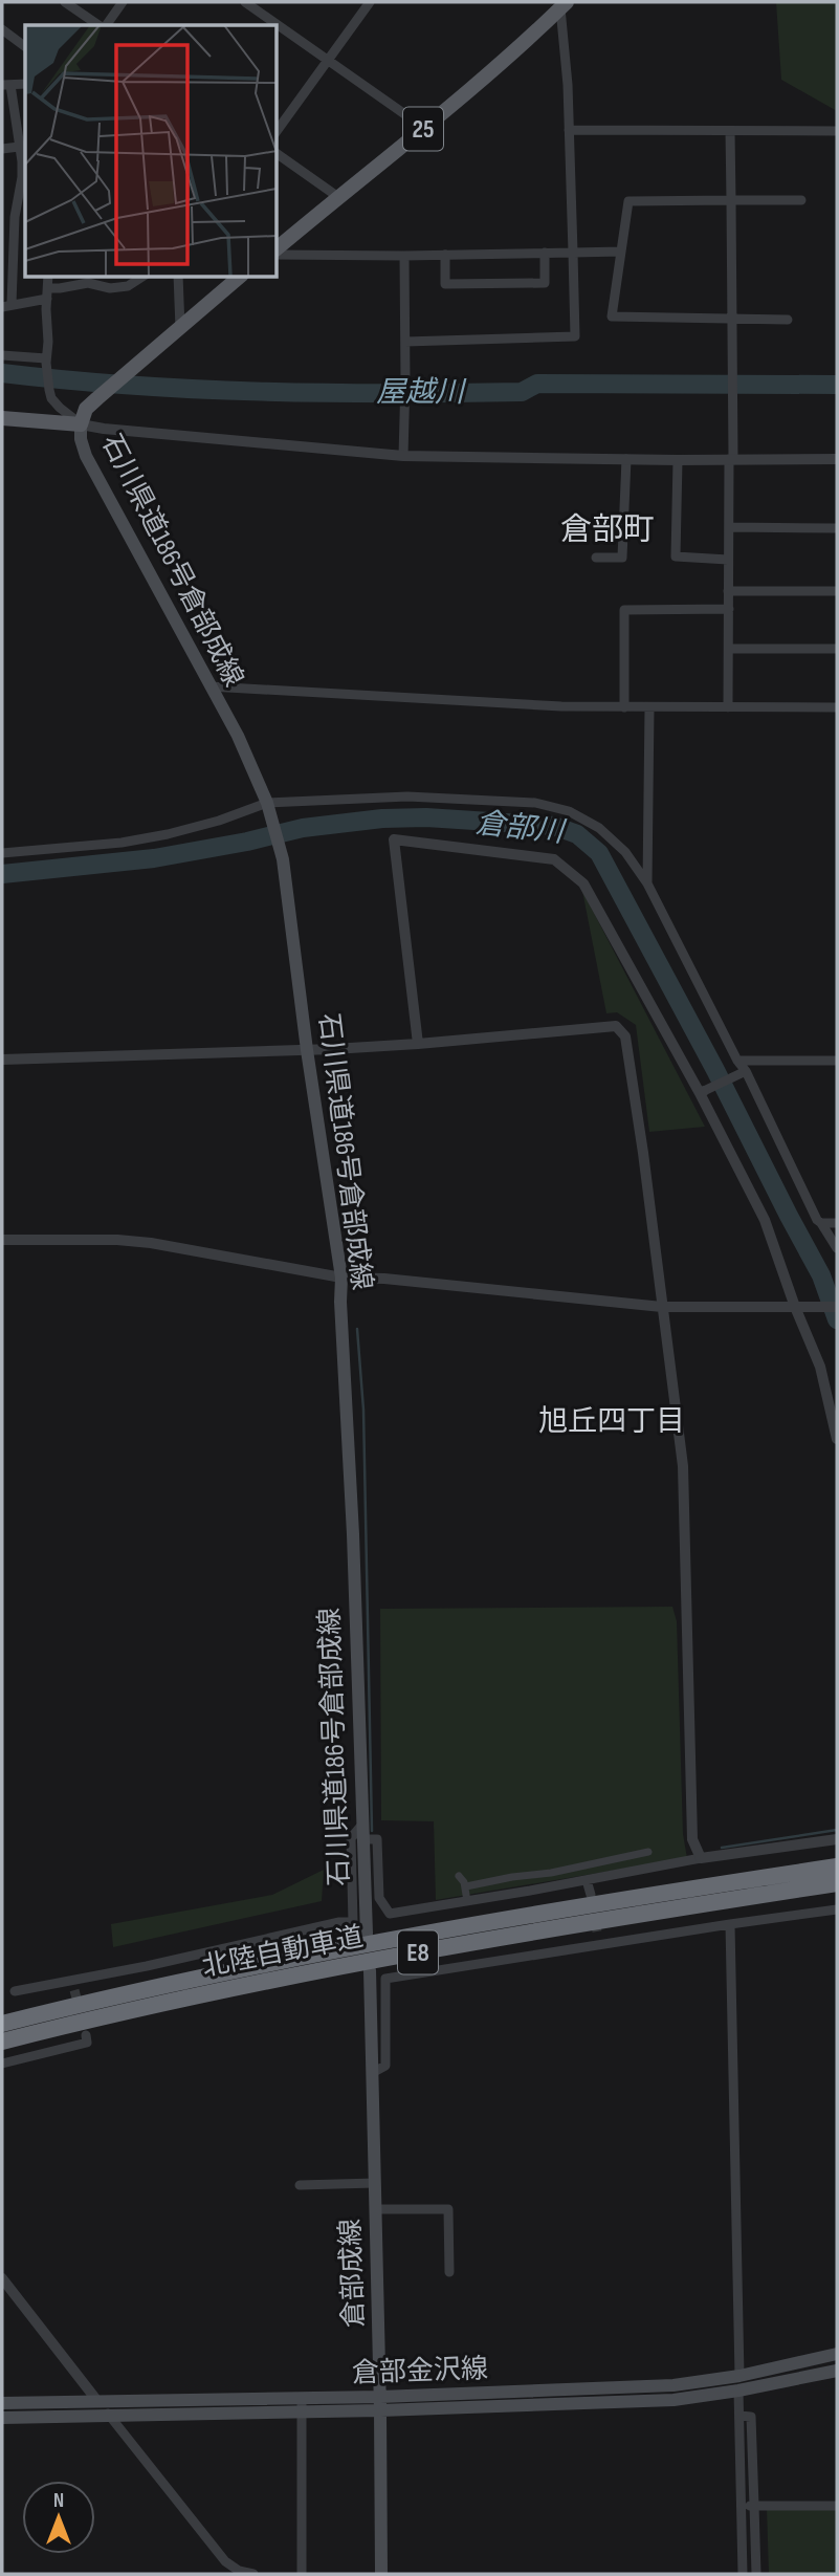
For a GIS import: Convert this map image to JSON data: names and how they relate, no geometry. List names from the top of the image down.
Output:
{
  "streets": {
    "highway": ["北陸自動車道", "E8"],
    "main road": [
      "25",
      "石川県道186号倉部成線",
      "倉部成線",
      "倉部金沢線"
    ]
  },
  "crossings": [
    ["倉部成線", "倉部金沢線"]
  ],
  "districts": ["倉部町", "旭丘四丁目"],
  "water": ["屋越川", "倉部川"],
  "north": "top"
}
